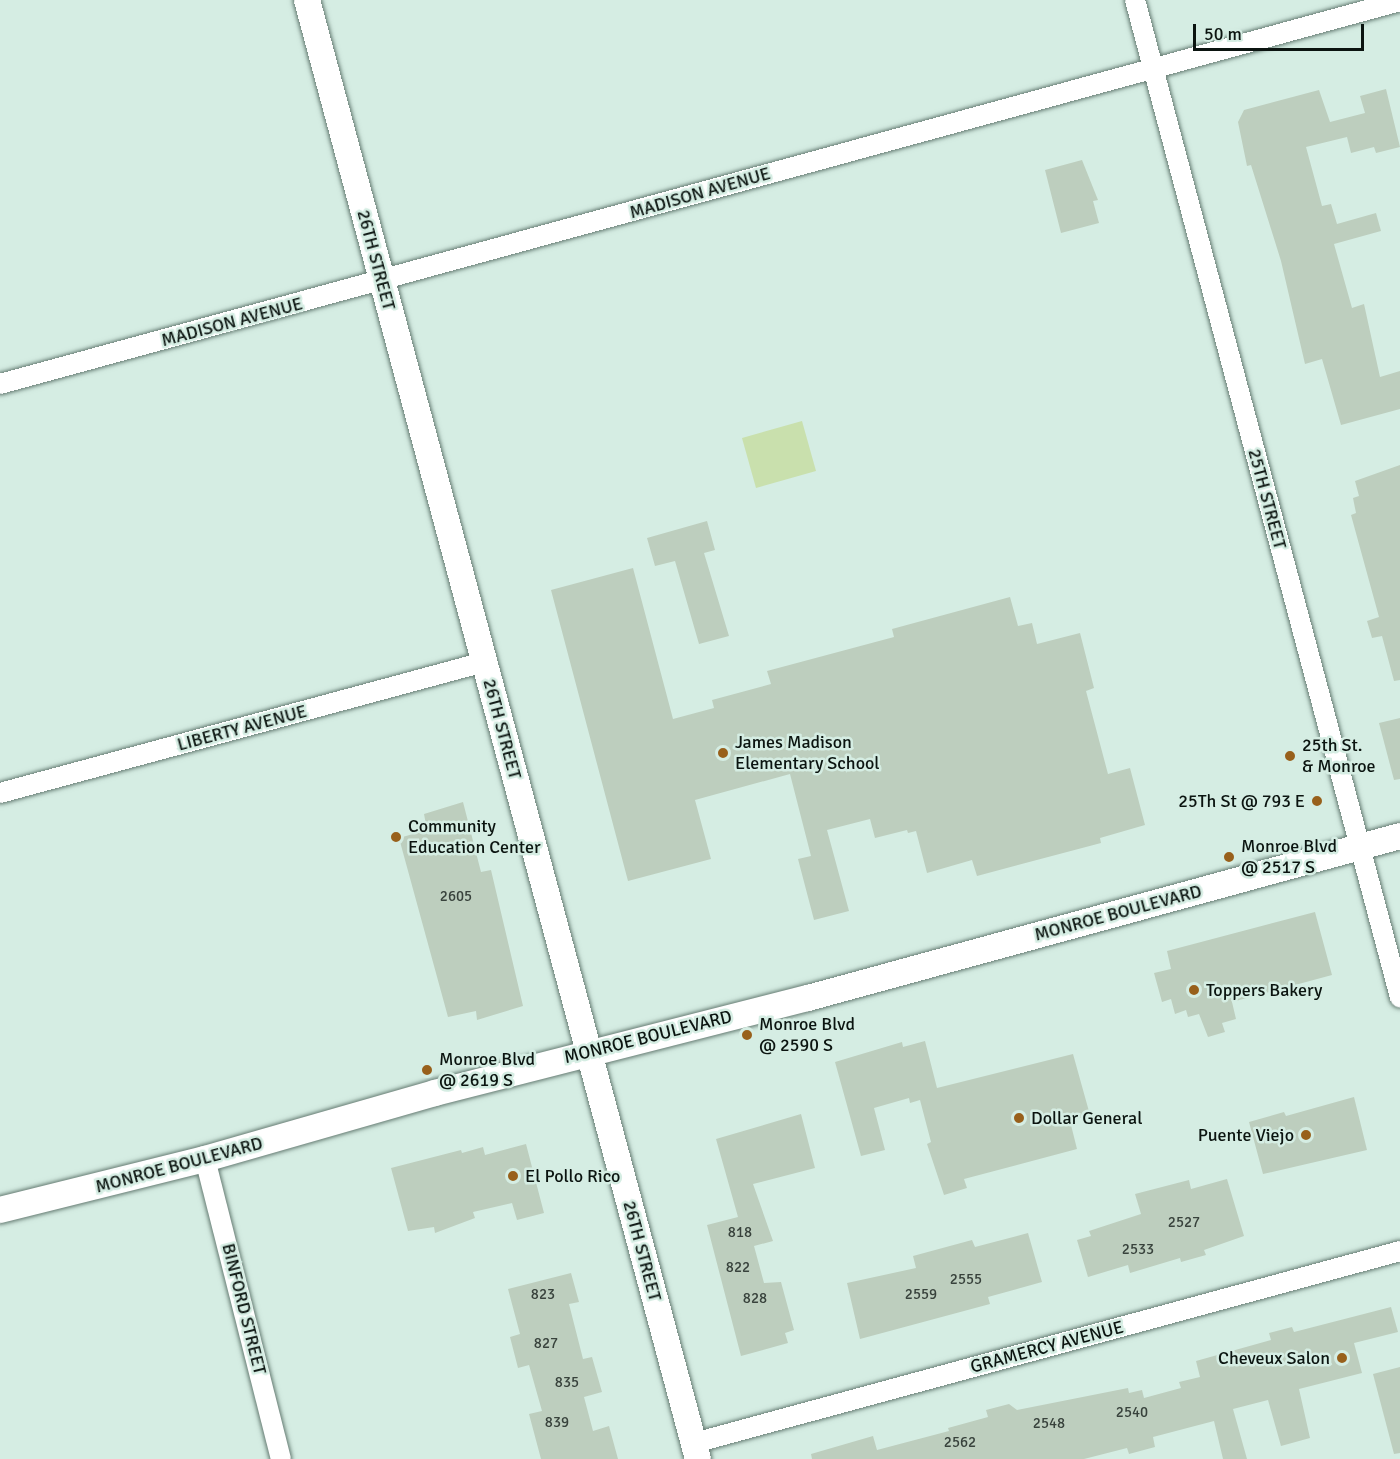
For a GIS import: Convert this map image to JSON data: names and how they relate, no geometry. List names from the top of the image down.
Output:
{
  "streets": {
    "street": [
      "MADISON AVENUE",
      "26TH STREET",
      "25TH STREET",
      "LIBERTY AVENUE",
      "MONROE BOULEVARD",
      "BINFORD STREET",
      "GRAMERCY AVENUE"
    ]
  },
  "crossings": [
    ["MADISON AVENUE", "26TH STREET"],
    ["MADISON AVENUE", "25TH STREET"],
    ["26TH STREET", "LIBERTY AVENUE"],
    ["26TH STREET", "MONROE BOULEVARD"],
    ["26TH STREET", "GRAMERCY AVENUE"],
    ["25TH STREET", "MONROE BOULEVARD"],
    ["MONROE BOULEVARD", "BINFORD STREET"]
  ],
  "places": [
    "James Madison Elementary School",
    "25th St. & Monroe",
    "25Th St @ 793 E",
    "Community Education Center",
    "Monroe Blvd @ 2517 S",
    "Toppers Bakery",
    "Monroe Blvd @ 2590 S",
    "Monroe Blvd @ 2619 S",
    "Dollar General",
    "Puente Viejo",
    "El Pollo Rico",
    "Cheveux Salon"
  ],
  "house_numbers": [
    "2605",
    "2527",
    "818",
    "2533",
    "822",
    "2555",
    "823",
    "2559",
    "828",
    "827",
    "835",
    "2540",
    "839",
    "2548",
    "2562"
  ],
  "scale_bar": "50 m"
}
